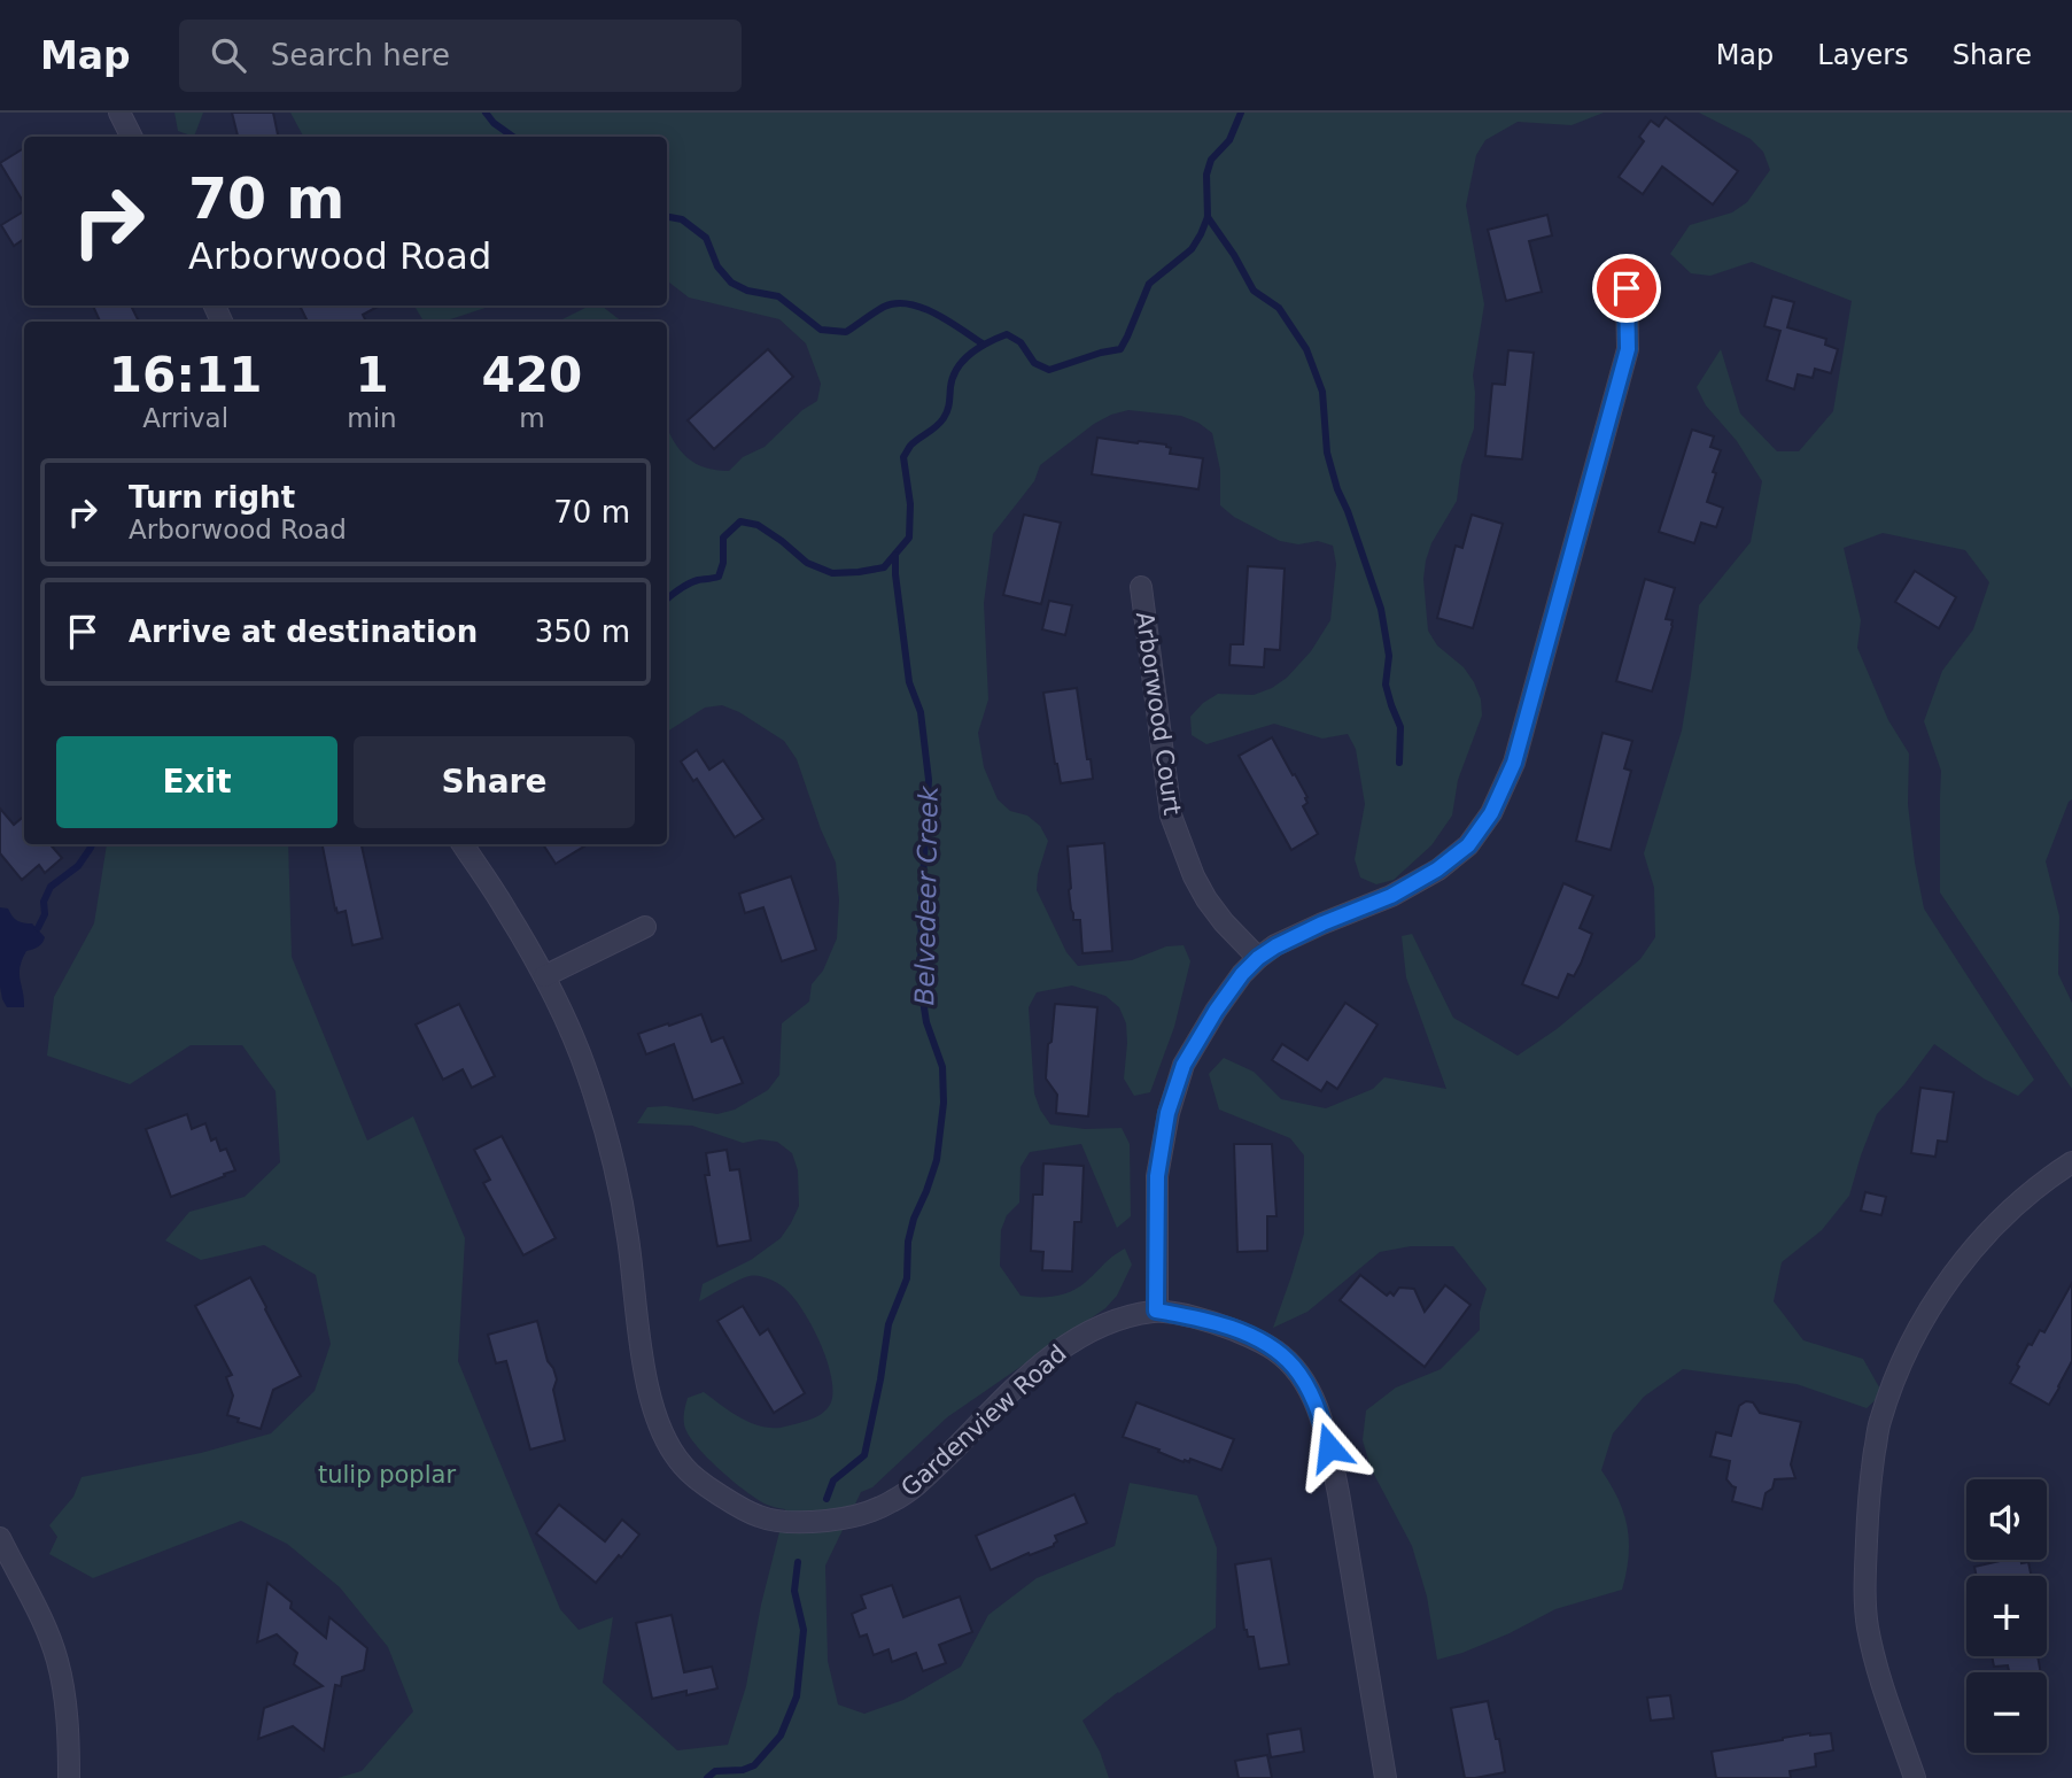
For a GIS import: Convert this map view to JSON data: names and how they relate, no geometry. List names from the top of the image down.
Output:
{
  "streets": {
    "street": ["Arborwood Court", "Gardenview Road"]
  },
  "water": ["Belvedeer Creek"],
  "parks": ["tulip poplar"],
  "page": {
    "header": "Map",
    "search": "Search here",
    "nav": ["Map", "Layers", "Share"],
    "turn": ["70 m", "Arborwood Road"],
    "eta": [
      "16:11",
      "Arrival",
      "1",
      "min",
      "420",
      "m"
    ],
    "list": [
      {
        "name": "Turn right",
        "note": "Arborwood Road",
        "value": "70 m"
      },
      {
        "name": "Arrive at destination",
        "value": "350 m"
      }
    ],
    "buttons": ["Exit", "Share"],
    "map_buttons": ["+", "−"]
  }
}
